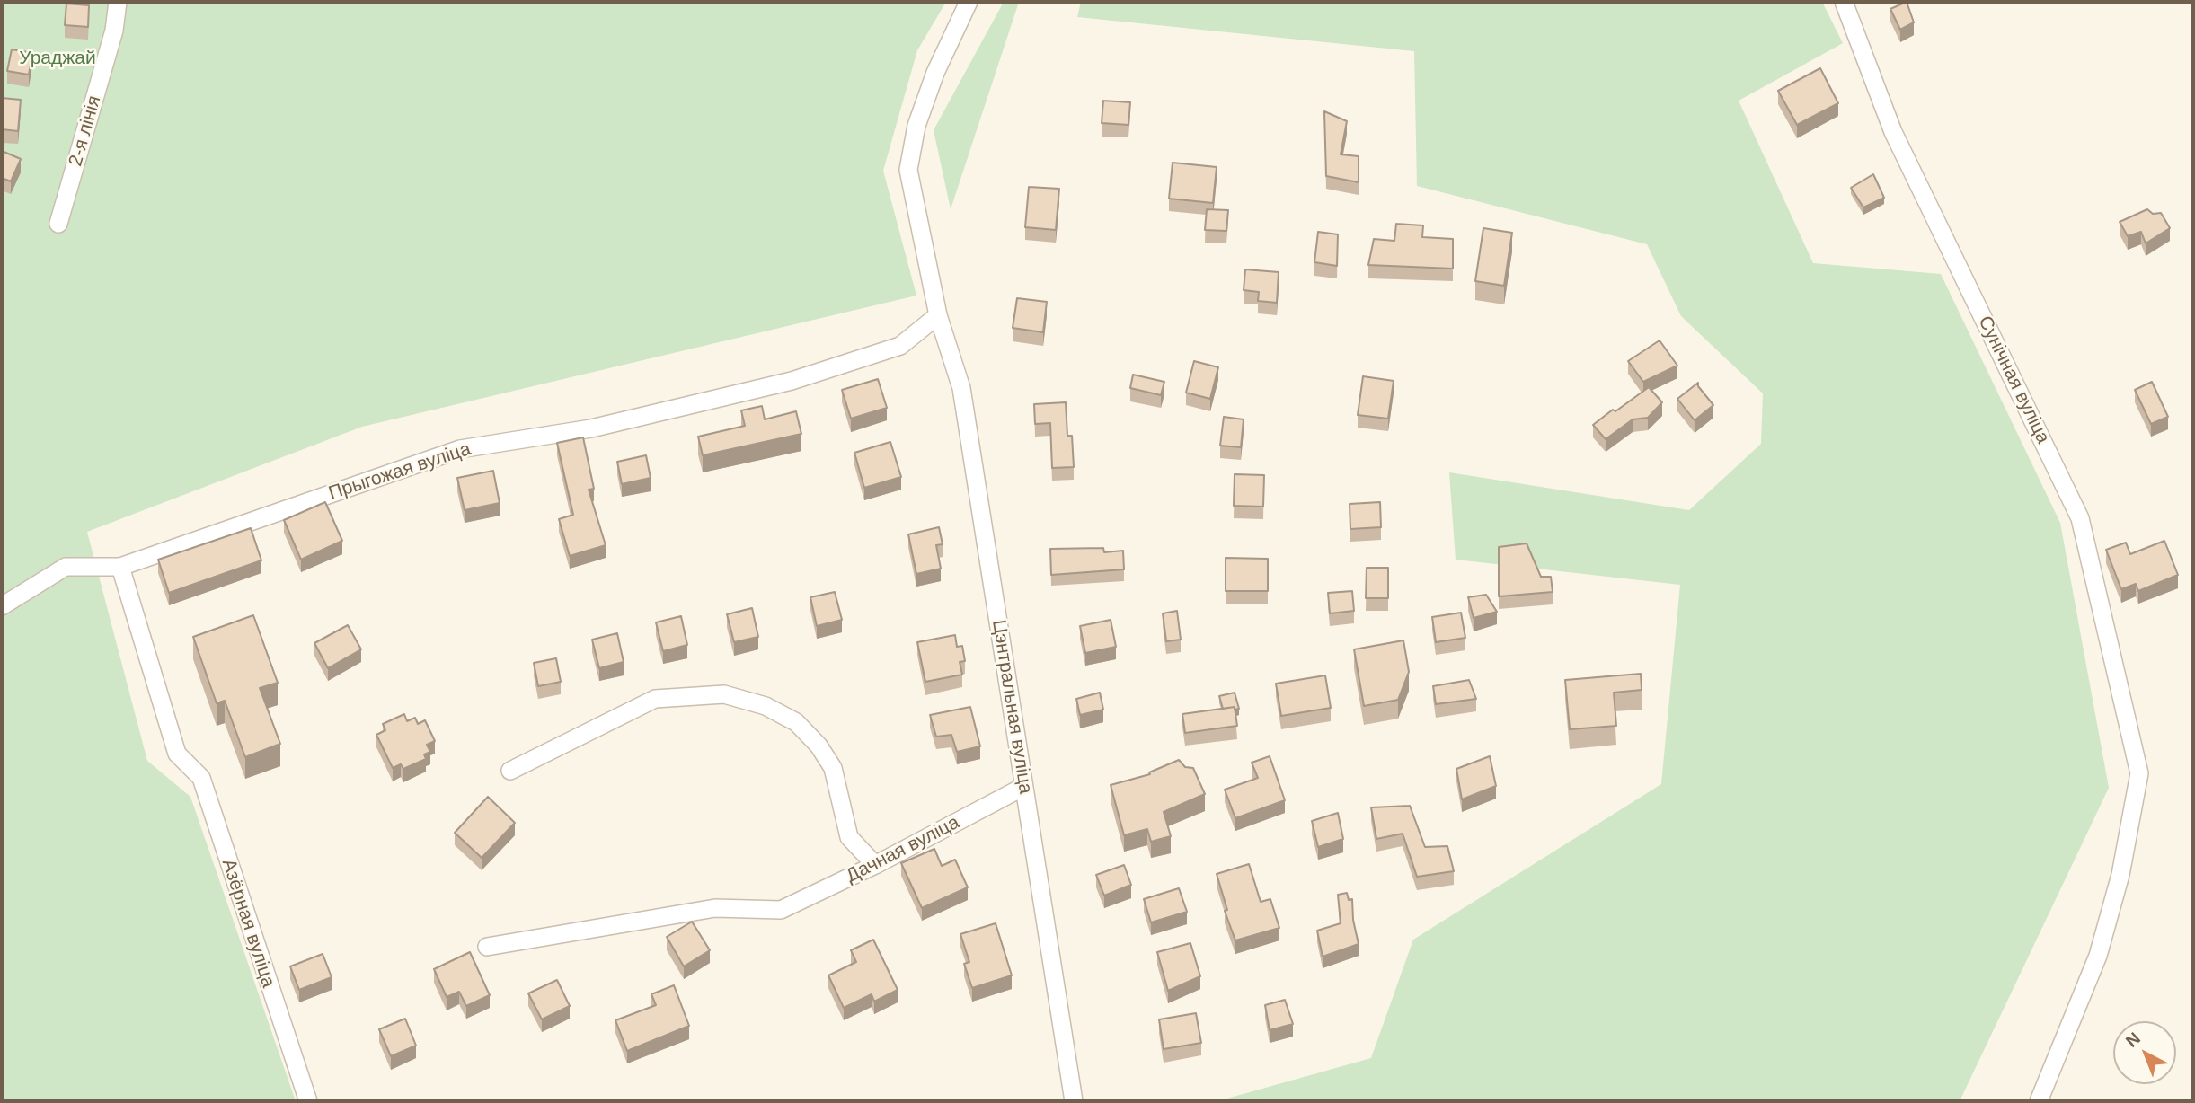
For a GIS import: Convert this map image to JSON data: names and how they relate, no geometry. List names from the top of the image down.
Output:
{
  "streets": {
    "street": [
      "2-я лінія",
      "Сунічная вуліца",
      "Прыгожая вуліца",
      "Цэнтральная вуліца",
      "Дачная вуліца",
      "Азёрная вуліца"
    ]
  },
  "crossings": [
    ["Прыгожая вуліца", "Цэнтральная вуліца"],
    ["Прыгожая вуліца", "Азёрная вуліца"],
    ["Цэнтральная вуліца", "Дачная вуліца"]
  ],
  "parks": ["Ураджай"],
  "north": "top left"
}
